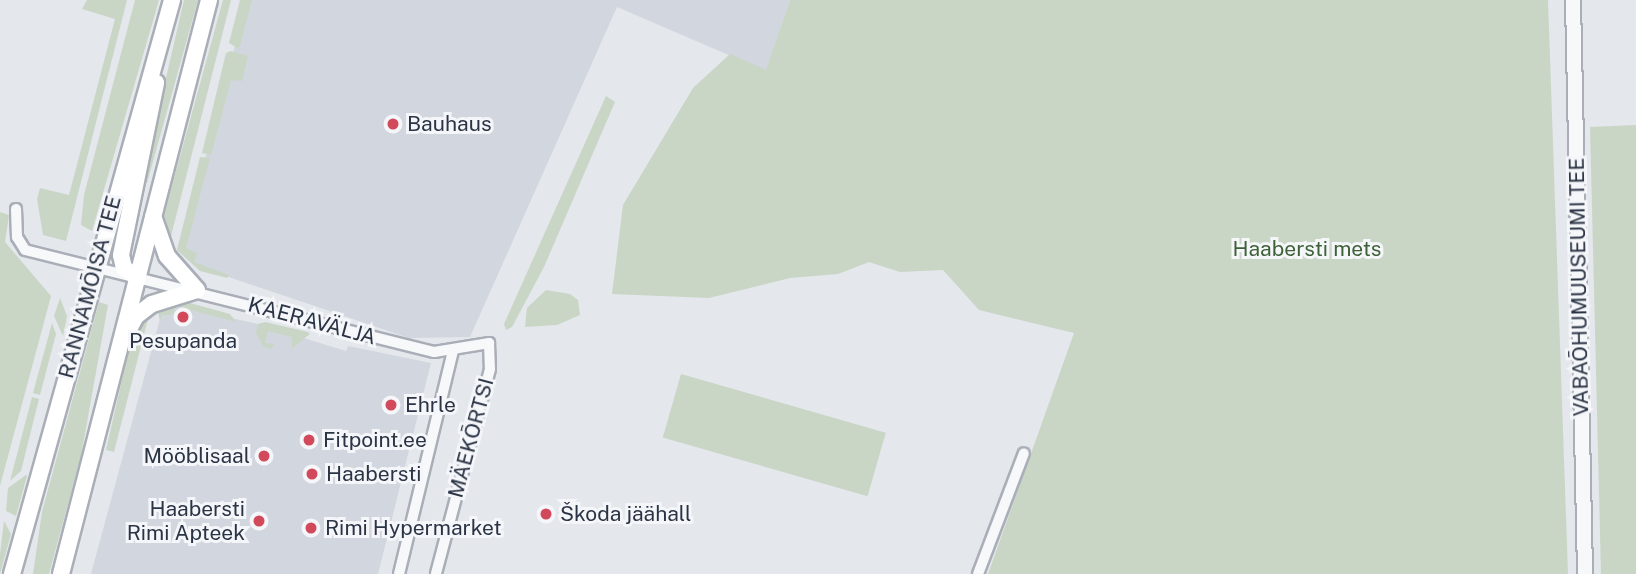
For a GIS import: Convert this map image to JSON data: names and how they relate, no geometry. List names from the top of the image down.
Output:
{
  "streets": {
    "main road": ["RANNAMÕISA TEE"],
    "street": ["VABAÕHUMUUSEUMI TEE", "KAERAVÄLJA", "MÄEKÕRTSI"]
  },
  "crossings": [
    ["RANNAMÕISA TEE", "KAERAVÄLJA"],
    ["KAERAVÄLJA", "MÄEKÕRTSI"]
  ],
  "parks": ["Haabersti mets"],
  "places": [
    "Bauhaus",
    "Pesupanda",
    "Ehrle",
    "Fitpoint.ee",
    "Mööblisaal",
    "Haabersti",
    "Škoda jäähall",
    "Haabersti Rimi Apteek",
    "Rimi Hypermarket"
  ]
}
